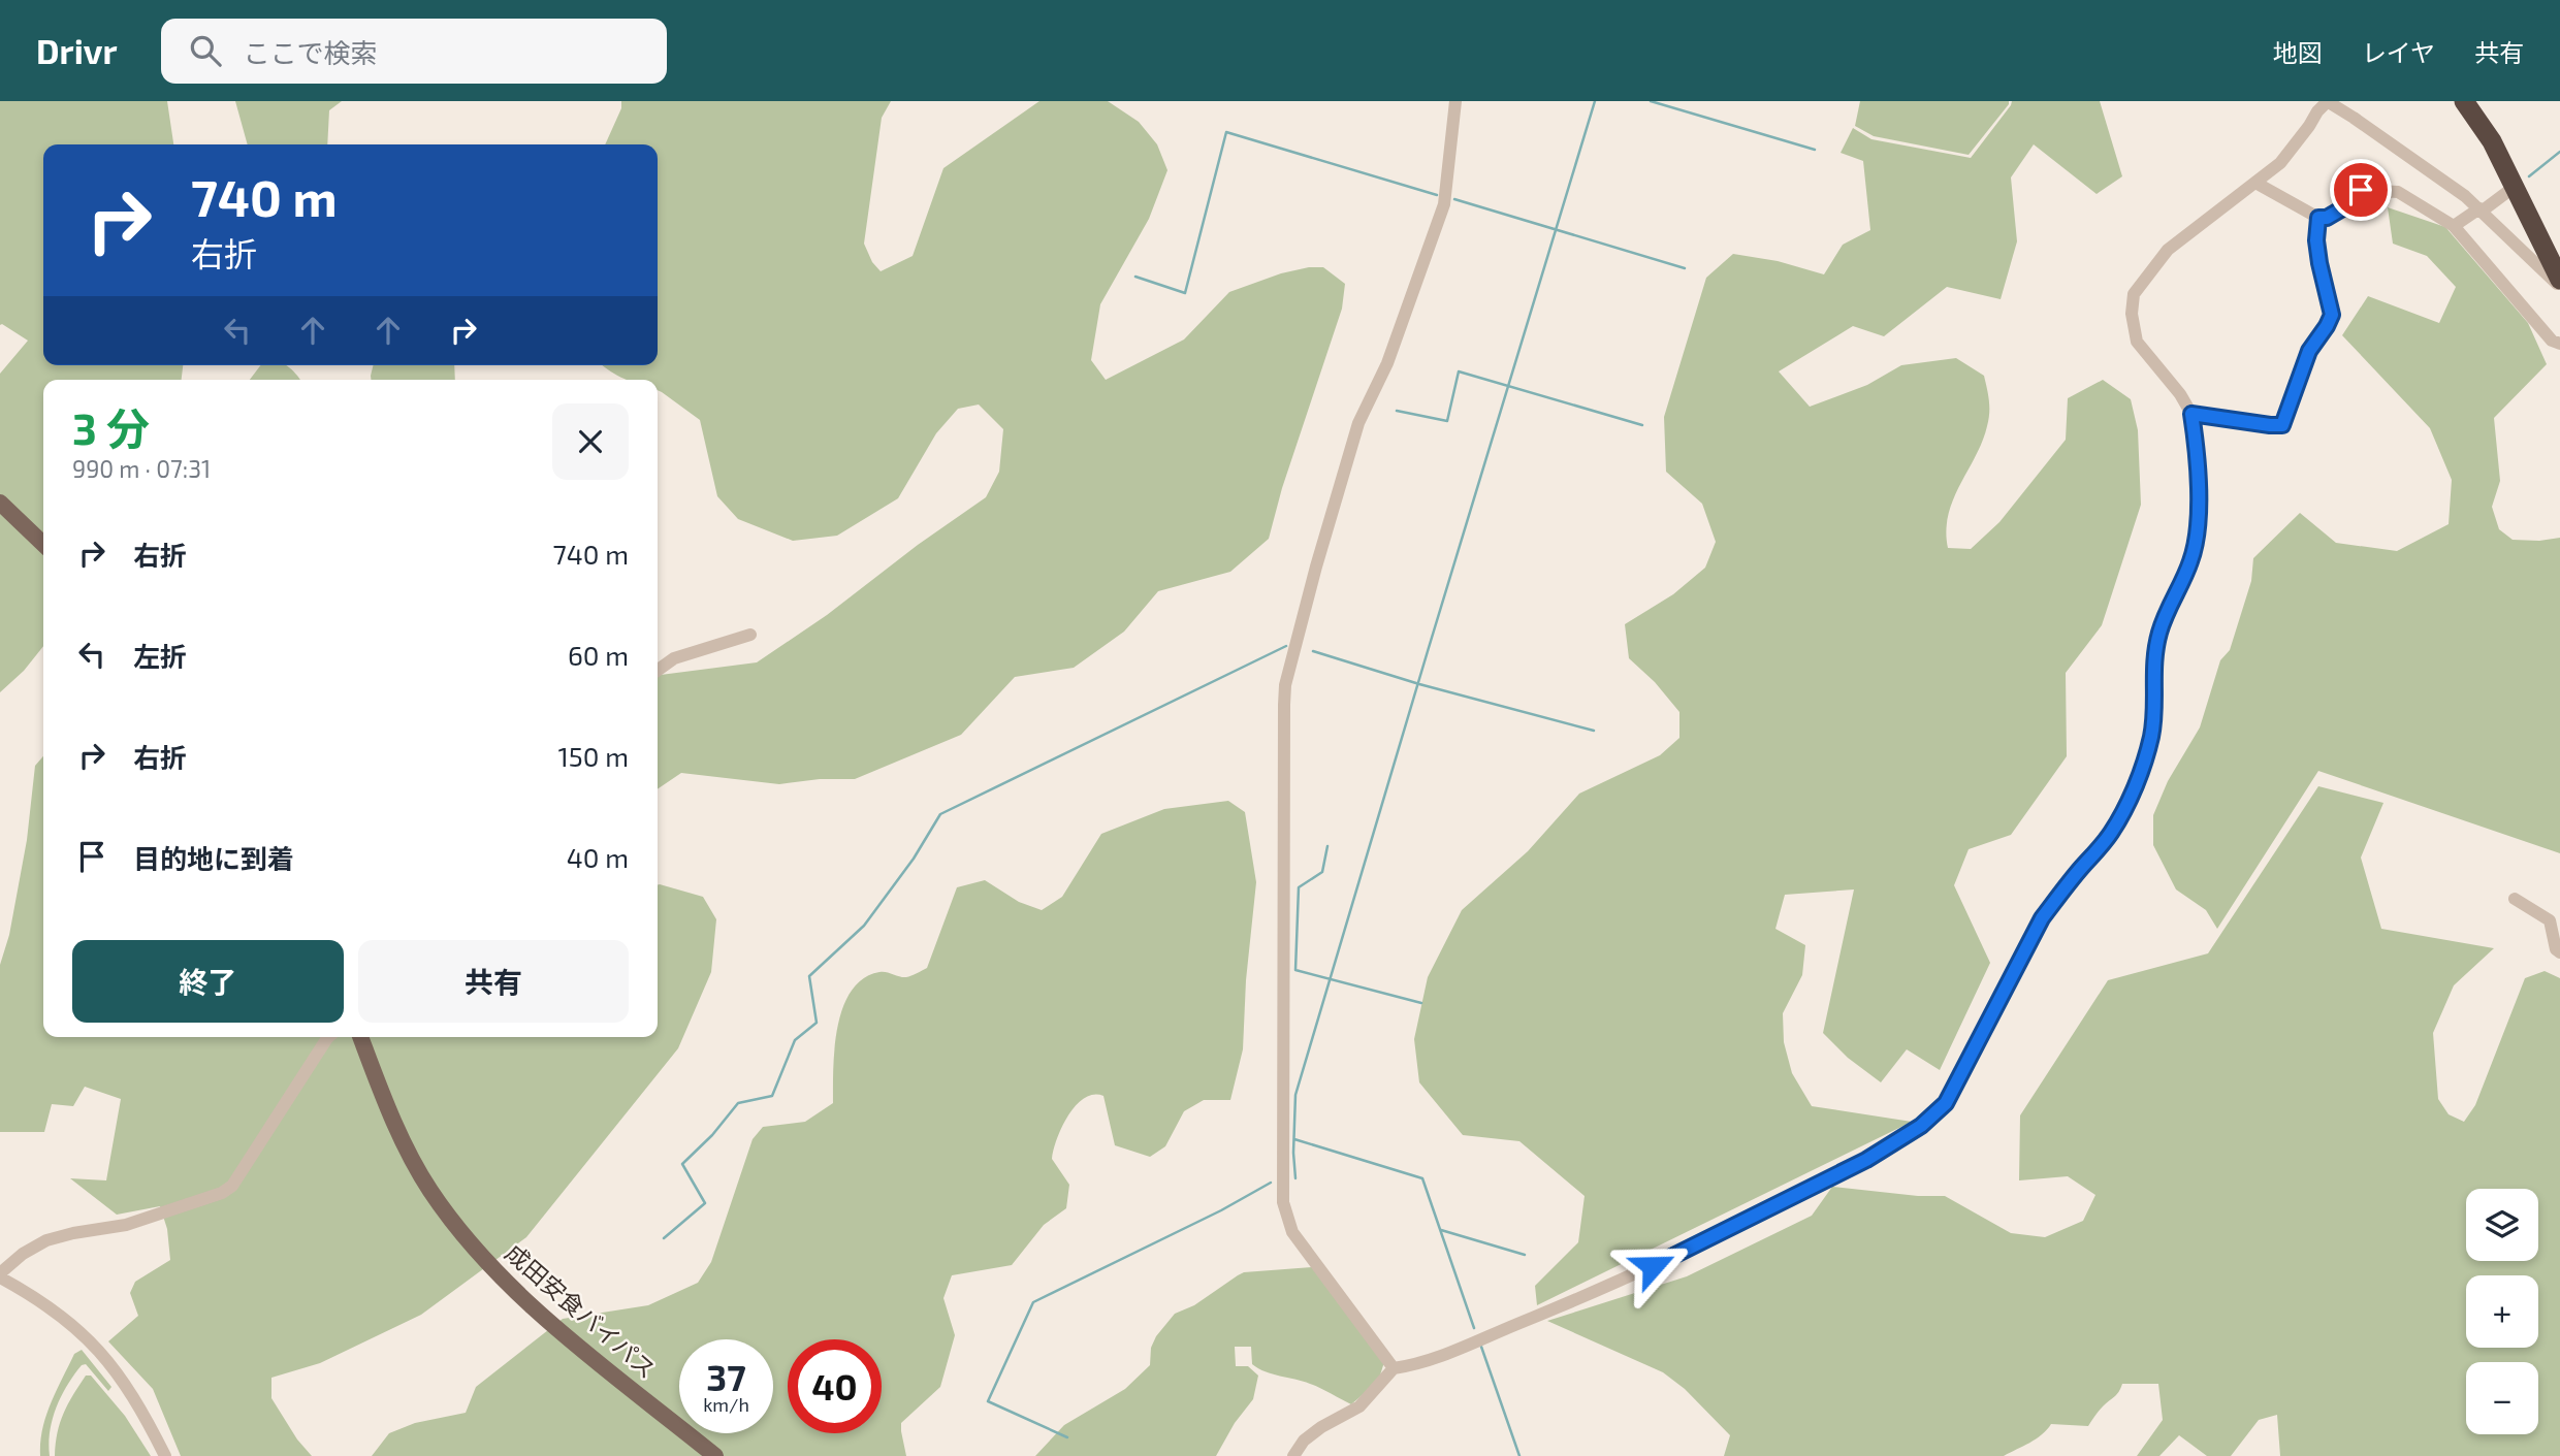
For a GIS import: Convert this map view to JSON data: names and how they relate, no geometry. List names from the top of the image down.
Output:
{
  "streets": {
    "main road": ["成田安食バイパス"]
  },
  "page": {
    "header": "Drivr",
    "search": "ここで検索",
    "nav": ["地図", "レイヤ", "共有"],
    "turn": ["740 m", "右折"],
    "heading": ["3 分", "990 m · 07:31"],
    "list": [
      {
        "name": "右折",
        "value": "740 m"
      },
      {
        "name": "左折",
        "value": "60 m"
      },
      {
        "name": "右折",
        "value": "150 m"
      },
      {
        "name": "目的地に到着",
        "value": "40 m"
      }
    ],
    "buttons": ["終了", "共有"],
    "map_buttons": ["+", "−"],
    "speed": "37 km/h",
    "limit": "40"
  }
}
